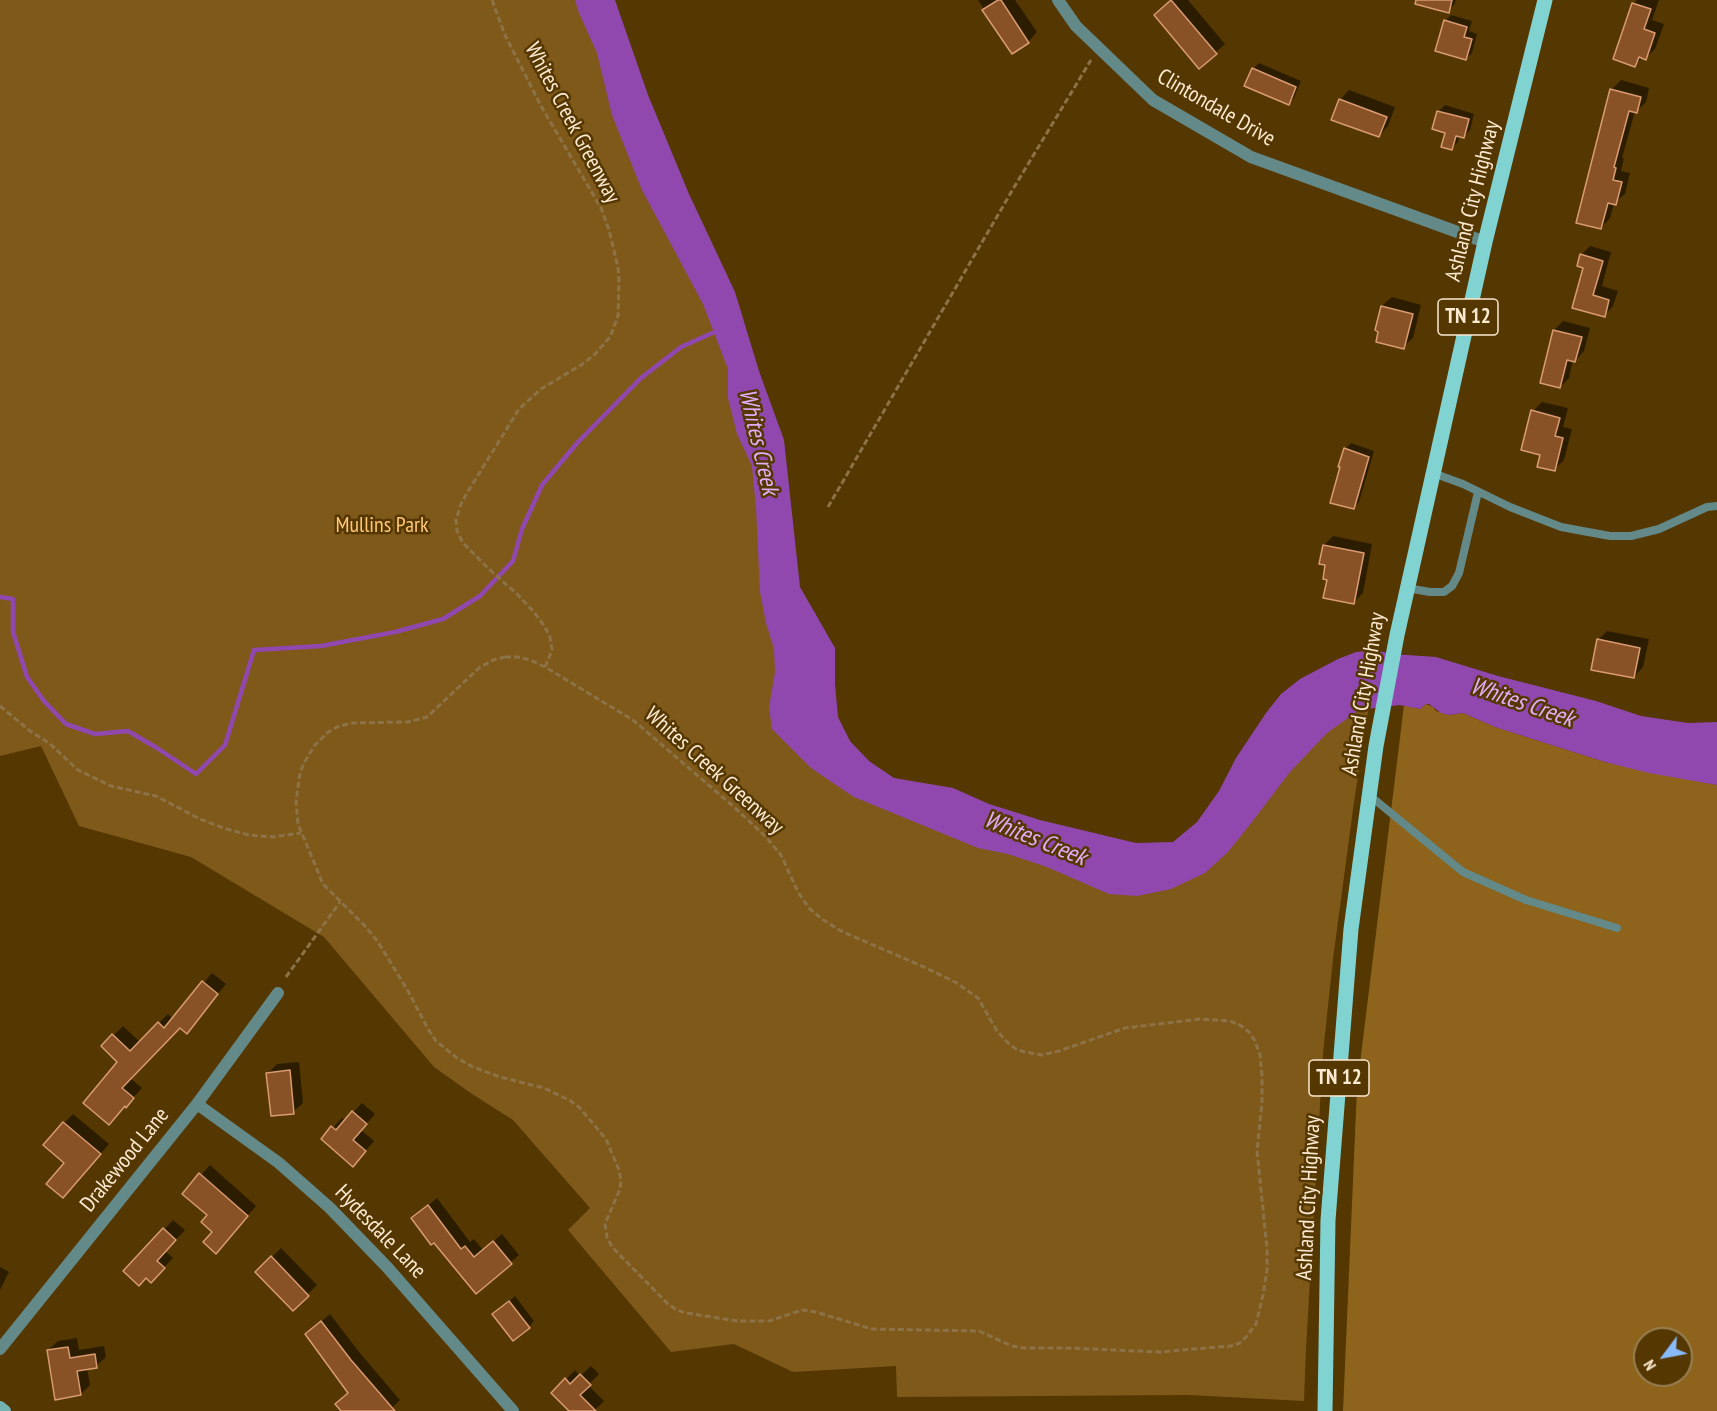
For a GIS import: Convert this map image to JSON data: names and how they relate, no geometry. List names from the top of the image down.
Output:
{
  "streets": {
    "main road": ["Ashland City Highway", "TN 12"],
    "street": ["Clintondale Drive", "Drakewood Lane", "Hydesdale Lane"],
    "path": ["Whites Creek Greenway"]
  },
  "crossings": [
    ["Clintondale Drive", "Ashland City Highway"],
    ["Drakewood Lane", "Hydesdale Lane"]
  ],
  "water": ["Whites Creek"],
  "parks": ["Mullins Park"],
  "north": "bottom left"
}
